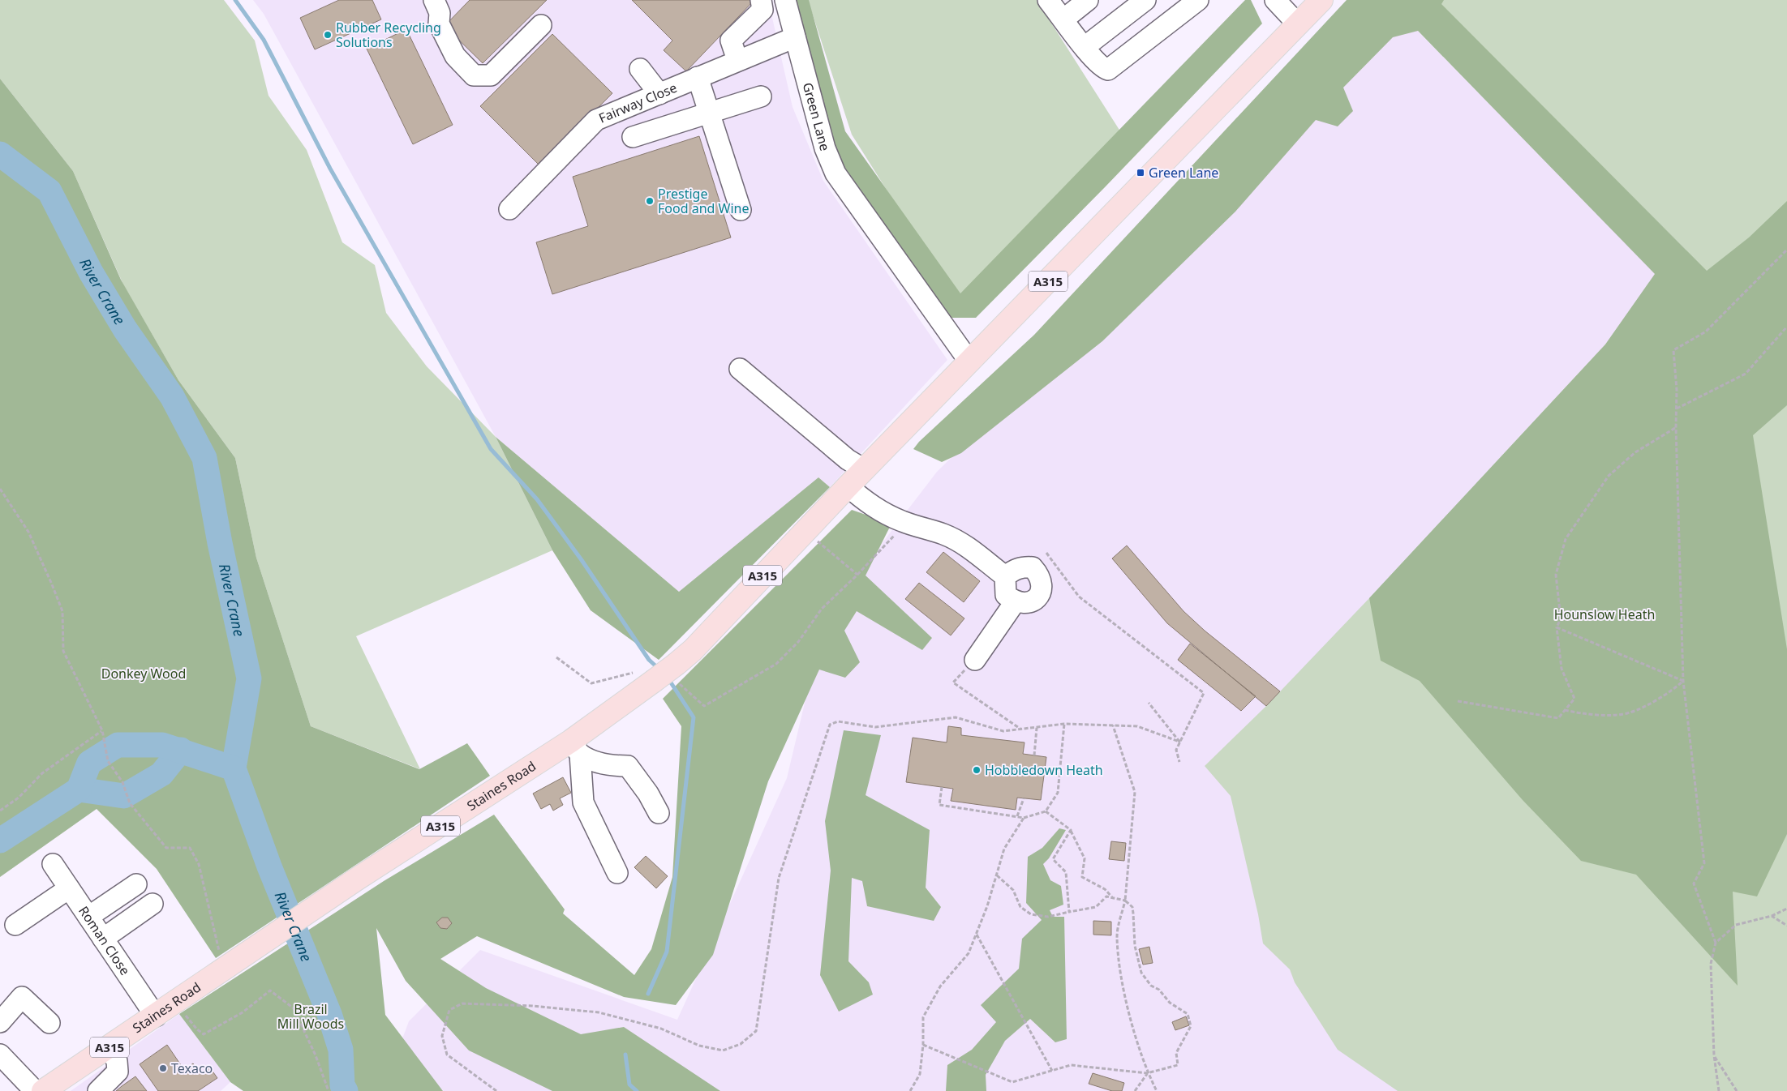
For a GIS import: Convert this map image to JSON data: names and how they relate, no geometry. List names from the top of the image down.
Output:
{
  "streets": {
    "main road": ["A315", "Staines Road"],
    "street": ["Fairway Close", "Green Lane", "Roman Close"]
  },
  "crossings": [
    ["Fairway Close", "Green Lane"],
    ["Green Lane", "A315"],
    ["A315", "Staines Road"],
    ["Staines Road", "Roman Close"]
  ],
  "water": ["River Crane"],
  "parks": ["Hounslow Heath", "Donkey Wood", "Brazil Mill Woods"],
  "places": {
    "other": [
      "Rubber Recycling Solutions",
      "Prestige Food and Wine",
      "Hobbledown Heath",
      "Texaco"
    ],
    "transit": ["Green Lane"]
  }
}
